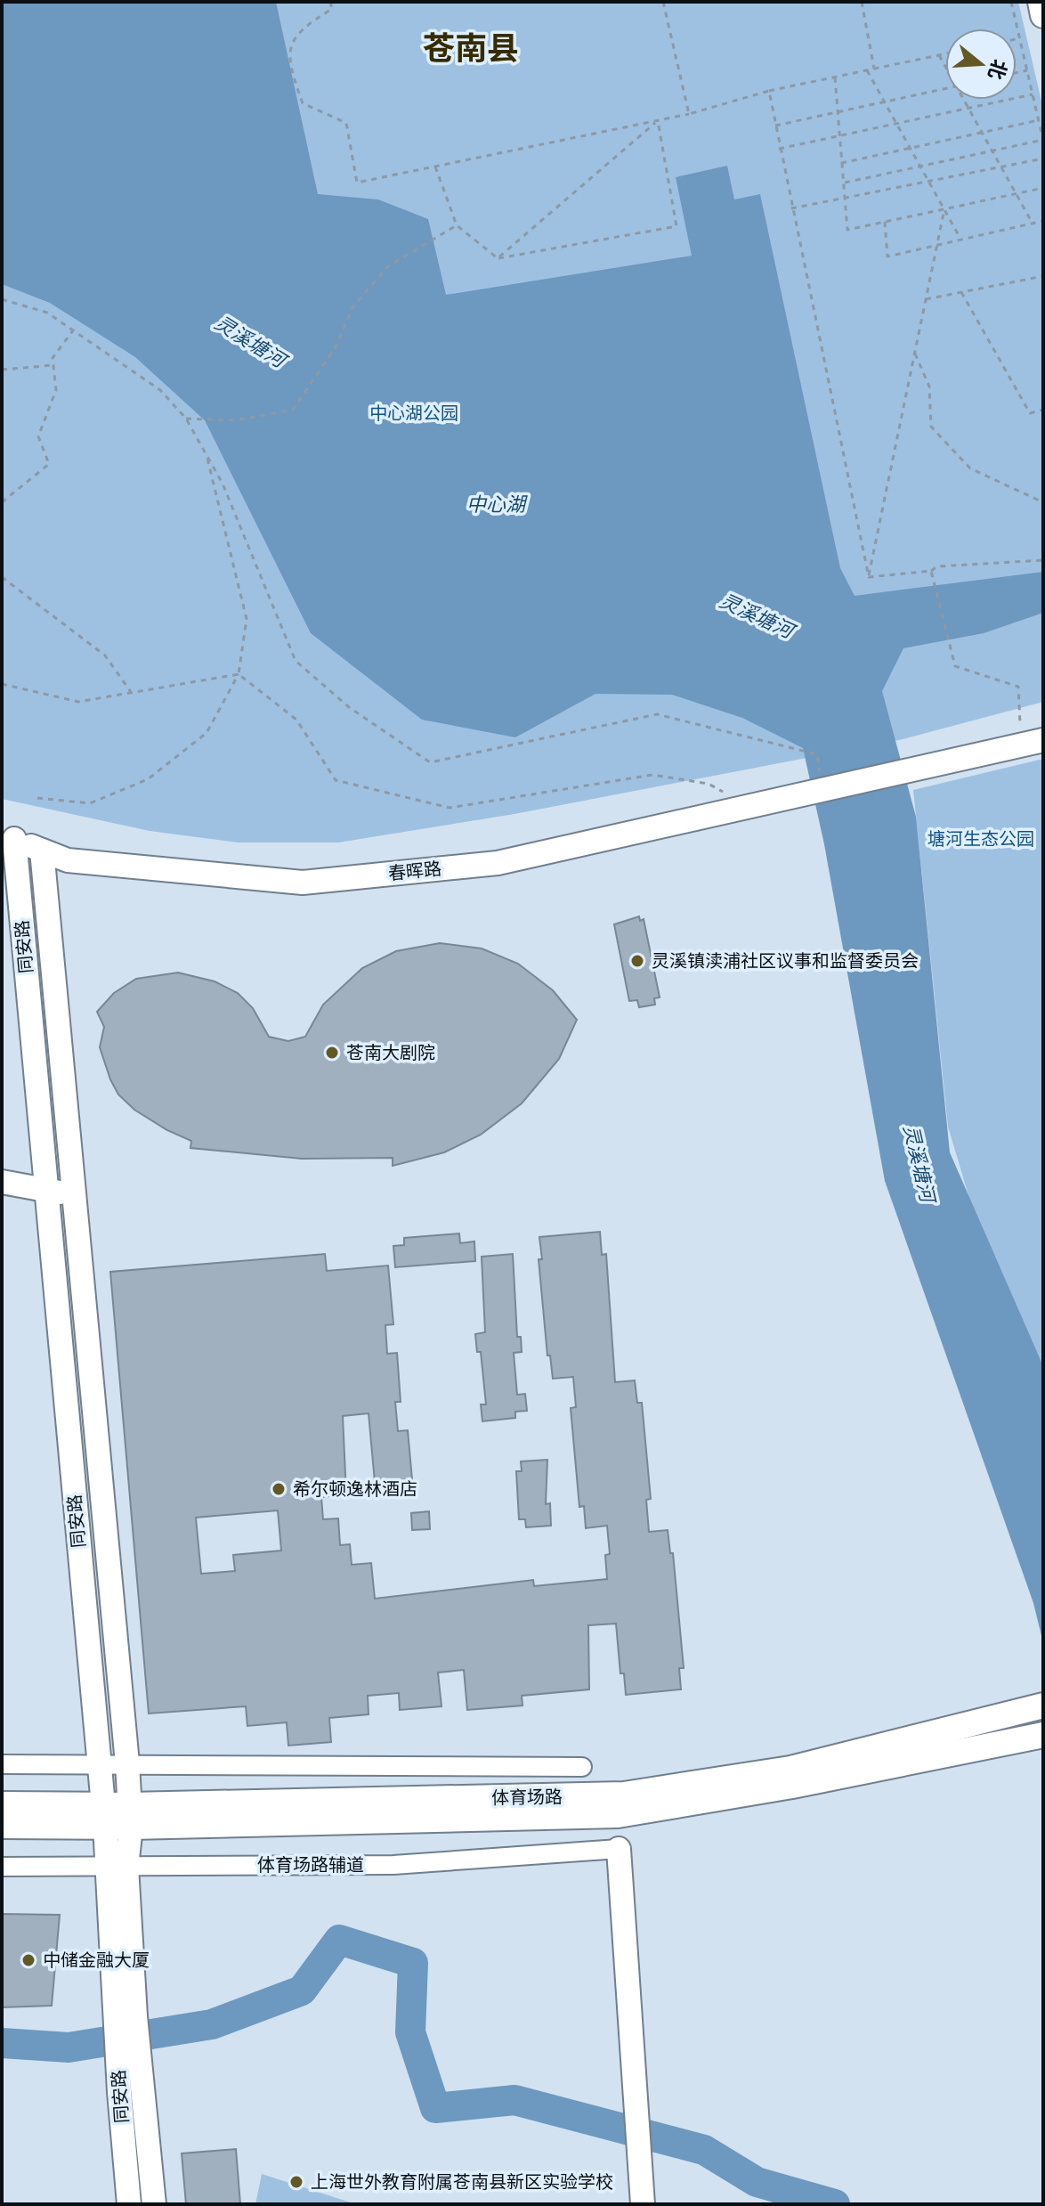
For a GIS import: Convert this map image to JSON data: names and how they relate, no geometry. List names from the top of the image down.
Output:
{
  "streets": {
    "main road": ["体育场路"],
    "street": ["春晖路", "同安路", "体育场路辅道"]
  },
  "crossings": [
    ["春晖路", "同安路"],
    ["同安路", "体育场路"],
    ["同安路", "体育场路辅道"]
  ],
  "districts": ["苍南县"],
  "water": ["灵溪塘河", "中心湖"],
  "parks": ["中心湖公园", "塘河生态公园"],
  "places": [
    "灵溪镇渎浦社区议事和监督委员会",
    "苍南大剧院",
    "希尔顿逸林酒店",
    "中储金融大厦",
    "上海世外教育附属苍南县新区实验学校"
  ],
  "north": "right"
}
